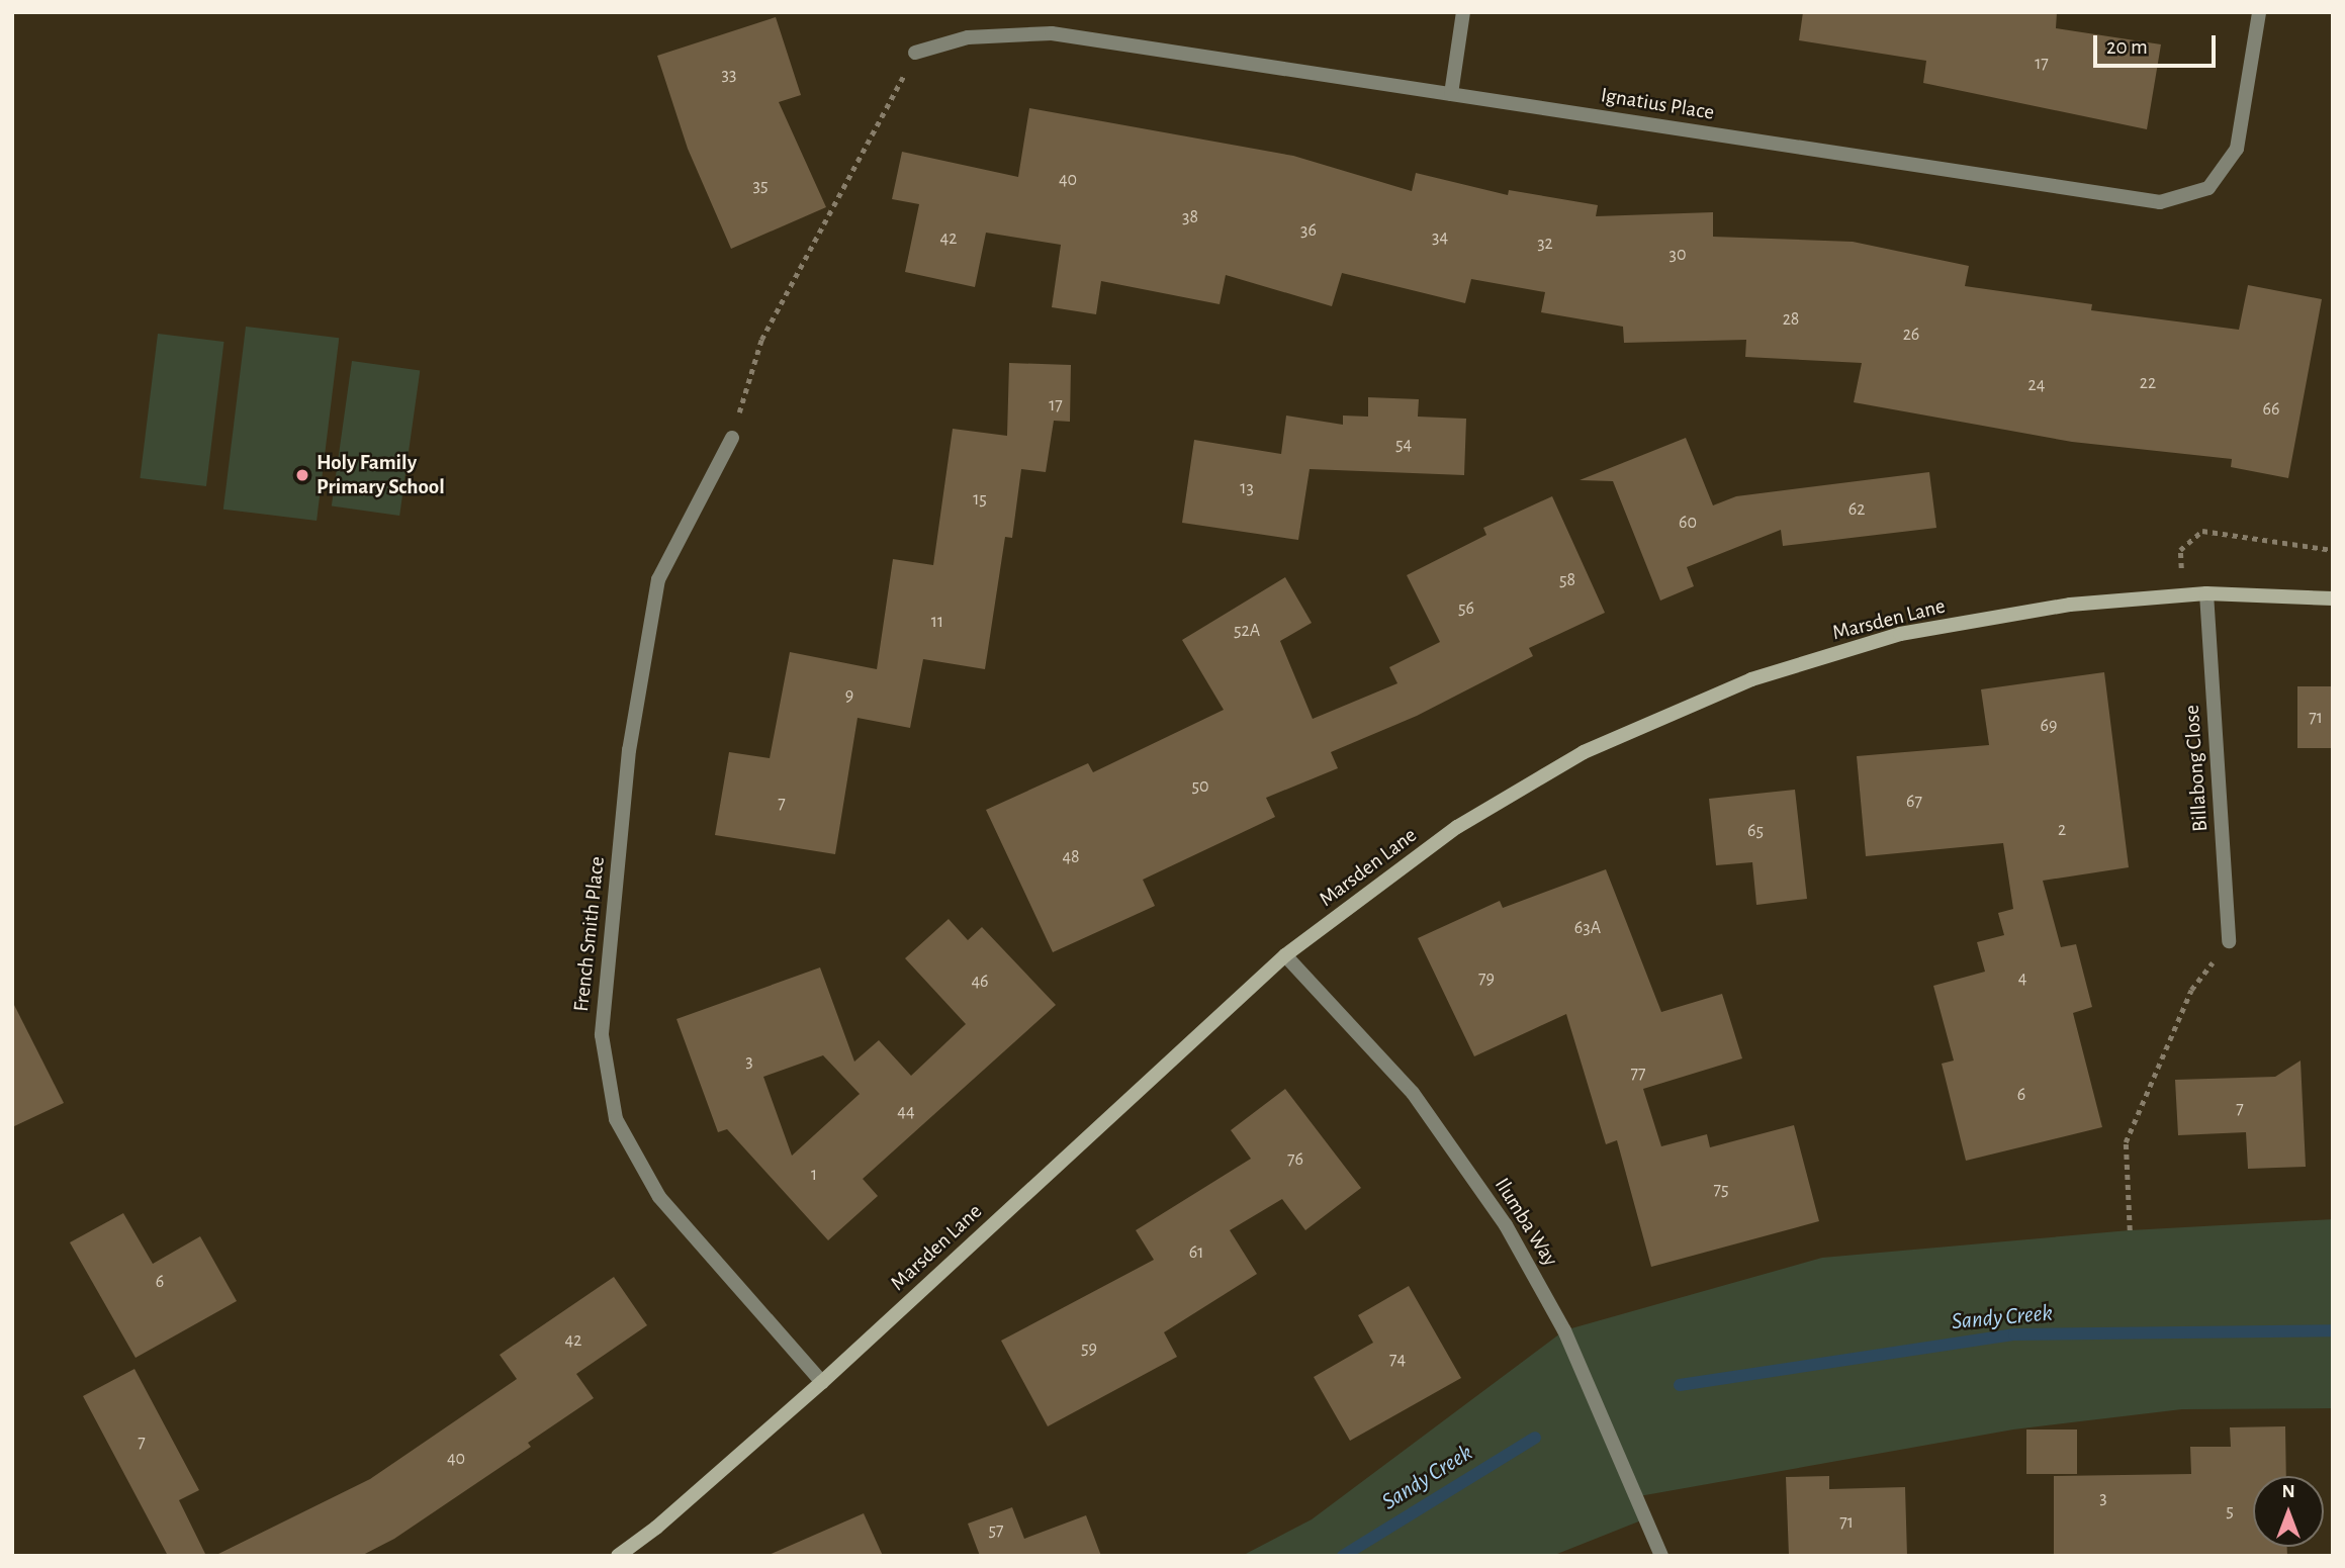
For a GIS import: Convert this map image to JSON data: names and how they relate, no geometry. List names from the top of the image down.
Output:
{
  "streets": {
    "main road": ["Marsden Lane"],
    "street": [
      "Ignatius Place",
      "Billabong Close",
      "French Smith Place",
      "Ilumba Way"
    ]
  },
  "crossings": [
    ["Marsden Lane", "Billabong Close"],
    ["Marsden Lane", "French Smith Place"],
    ["Marsden Lane", "Ilumba Way"]
  ],
  "water": ["Sandy Creek"],
  "places": ["Holy Family Primary School"],
  "house_numbers": [
    "17",
    "33",
    "40",
    "35",
    "38",
    "36",
    "34",
    "42",
    "32",
    "30",
    "28",
    "26",
    "22",
    "24",
    "17",
    "66",
    "54",
    "13",
    "15",
    "62",
    "60",
    "58",
    "56",
    "11",
    "52A",
    "9",
    "71",
    "69",
    "50",
    "67",
    "7",
    "2",
    "65",
    "48",
    "63A",
    "79",
    "4",
    "46",
    "3",
    "77",
    "6",
    "7",
    "44",
    "76",
    "1",
    "75",
    "61",
    "6",
    "42",
    "59",
    "74",
    "7",
    "40",
    "3",
    "5",
    "71",
    "57"
  ],
  "scale_bar": "20 m",
  "north": "top"
}
